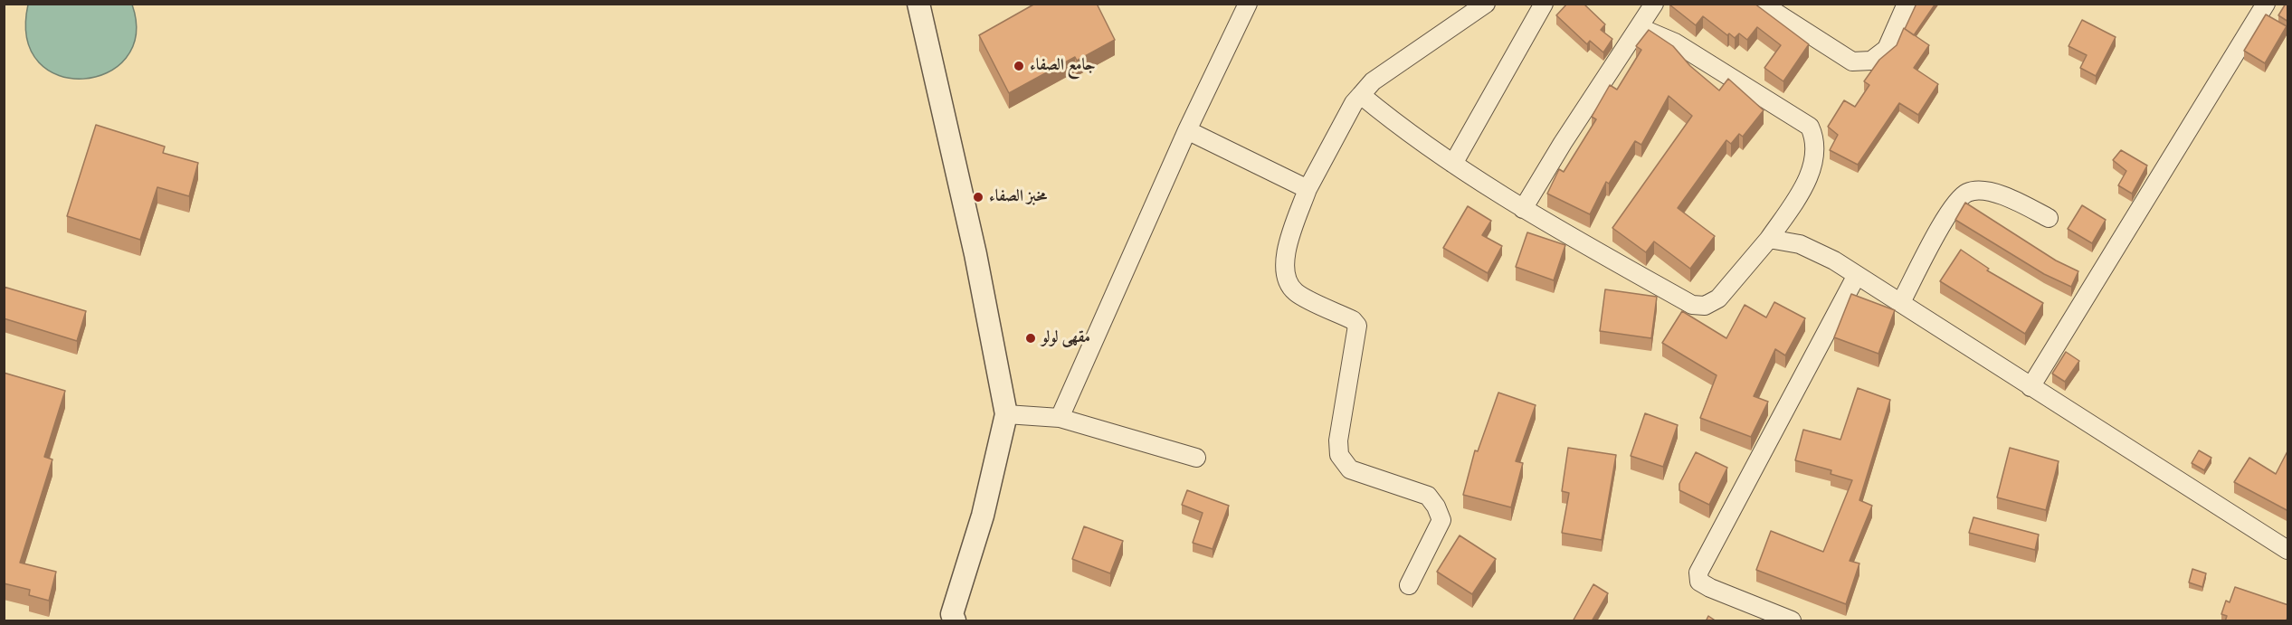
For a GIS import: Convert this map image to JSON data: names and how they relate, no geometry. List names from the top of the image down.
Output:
{
  "places": ["جامع الصفاء", "مخبز الصفاء", "مقهى لولو"]
}
